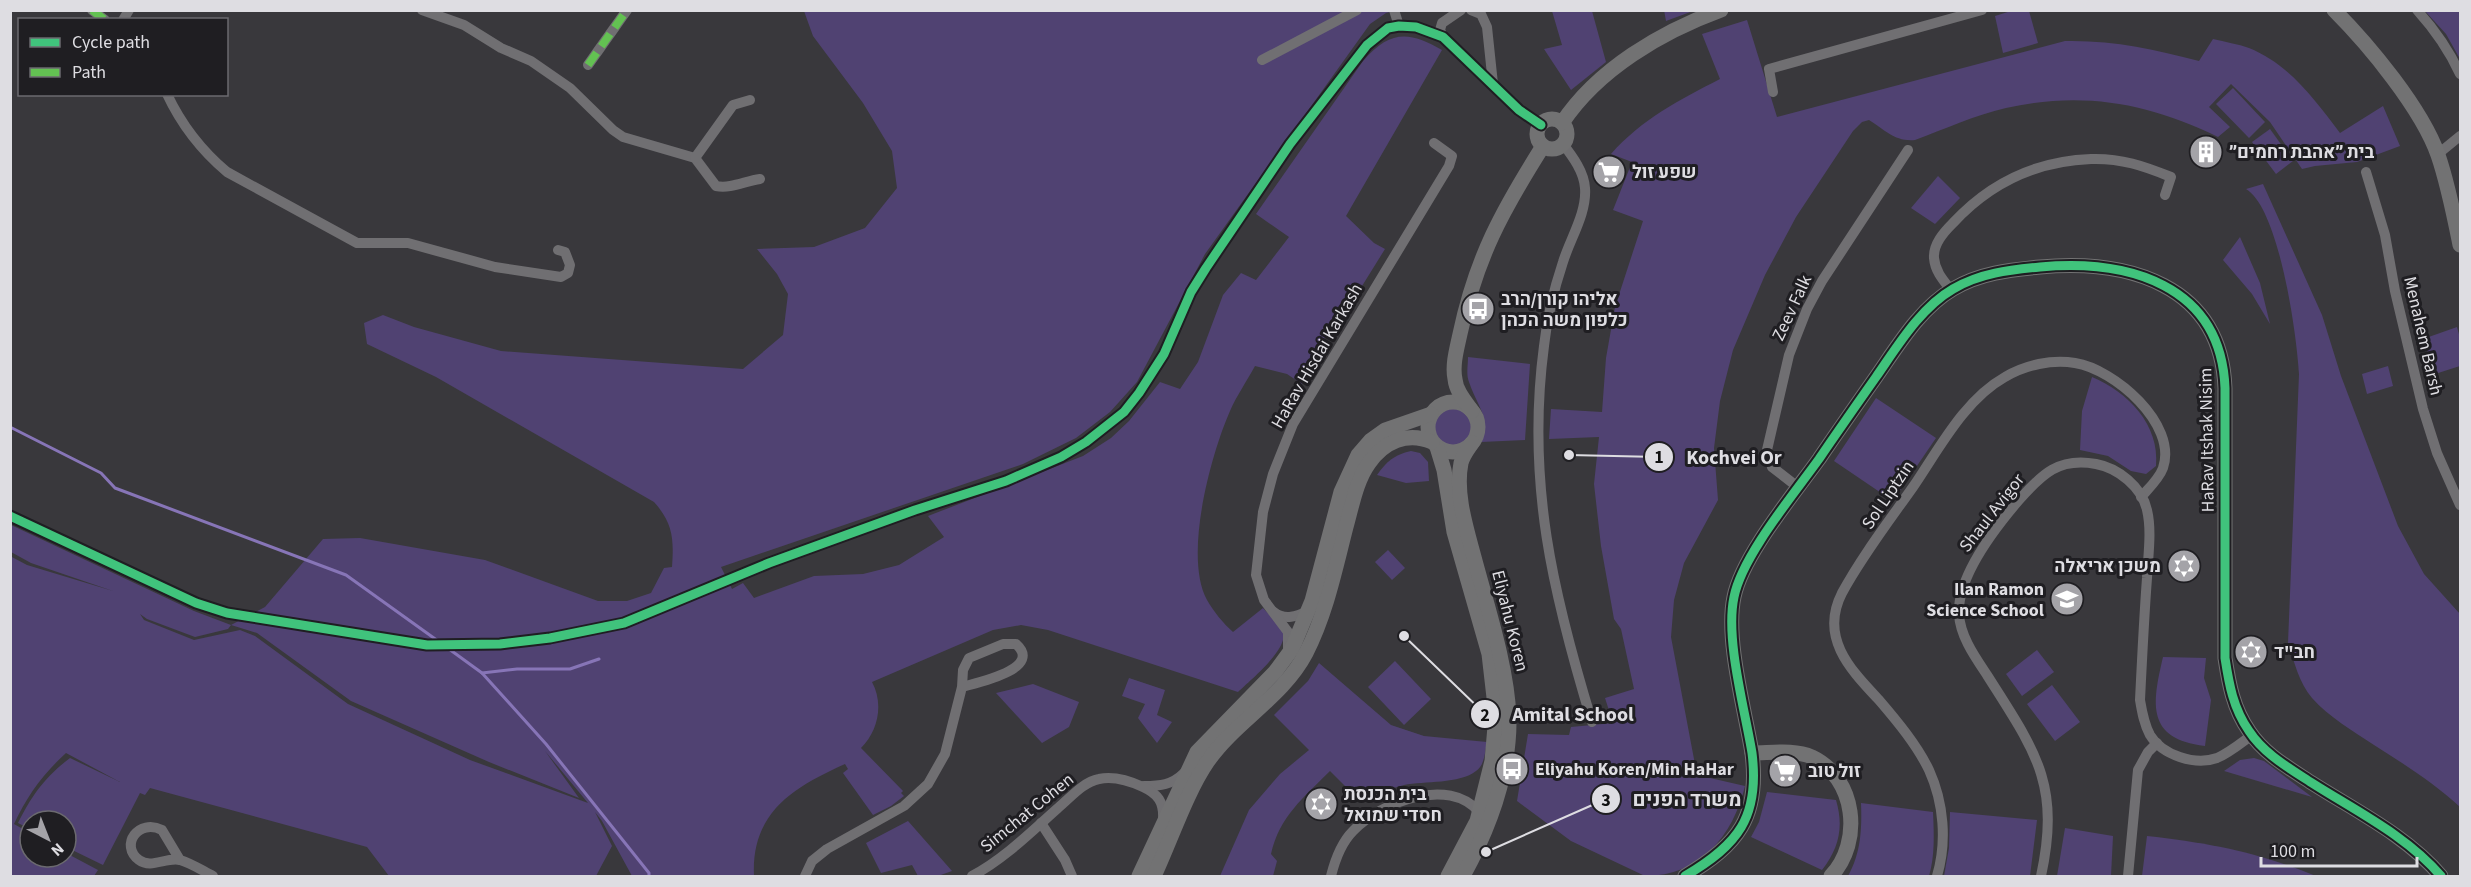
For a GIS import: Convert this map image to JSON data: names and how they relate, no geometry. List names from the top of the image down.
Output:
{
  "streets": {
    "street": [
      "Zeev Falk",
      "Menahem Barsh",
      "HaRav Hisdai Karkash",
      "HaRav Itshak Nisim",
      "Sol Liptzin",
      "Shaul Avigor",
      "Eliyahu Koren",
      "Simchat Cohen"
    ]
  },
  "crossings": [
    ["Zeev Falk", "HaRav Itshak Nisim"],
    ["Sol Liptzin", "Shaul Avigor"]
  ],
  "places": {
    "building": ["בית ״אהבת רחמים״"],
    "supermarket": ["שפע זול", "זול טוב"],
    "bus stop": ["אליהו קורן/הרב כלפון משה הכהן", "Eliyahu Koren/Min HaHar"],
    "other": ["Kochvei Or", "Amital School", "משרד הפנים"],
    "synagogue": ["משכן אריאלה", "חב\"ד", "בית הכנסת חסדי שמואל"],
    "school or university": ["Ilan Ramon Science School"]
  },
  "legend": ["Cycle path", "Path"],
  "scale_bar": "100 m",
  "north": "bottom right"
}
